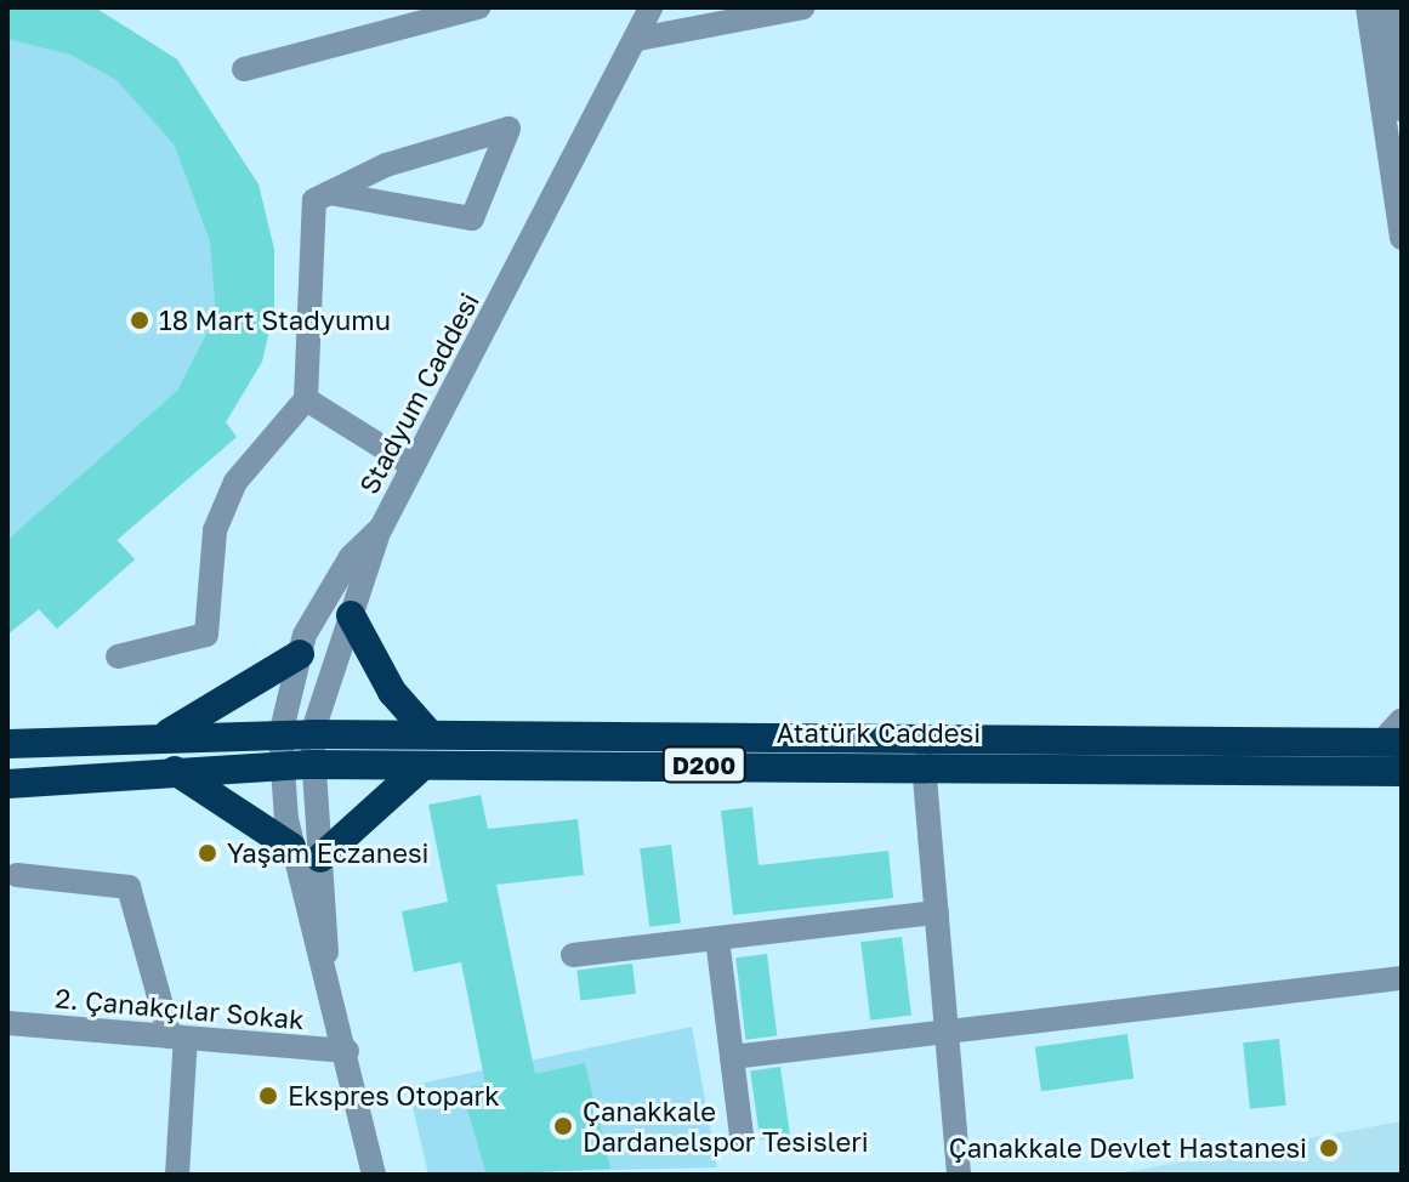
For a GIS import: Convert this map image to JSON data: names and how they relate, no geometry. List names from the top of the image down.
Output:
{
  "streets": {
    "highway": ["Atatürk Caddesi", "D200"],
    "street": ["Stadyum Caddesi", "2. Çanakçılar Sokak"]
  },
  "crossings": [
    ["Stadyum Caddesi", "Atatürk Caddesi"],
    ["Stadyum Caddesi", "2. Çanakçılar Sokak"]
  ],
  "places": [
    "18 Mart Stadyumu",
    "Yaşam Eczanesi",
    "Ekspres Otopark",
    "Çanakkale Dardanelspor Tesisleri",
    "Çanakkale Devlet Hastanesi"
  ]
}
